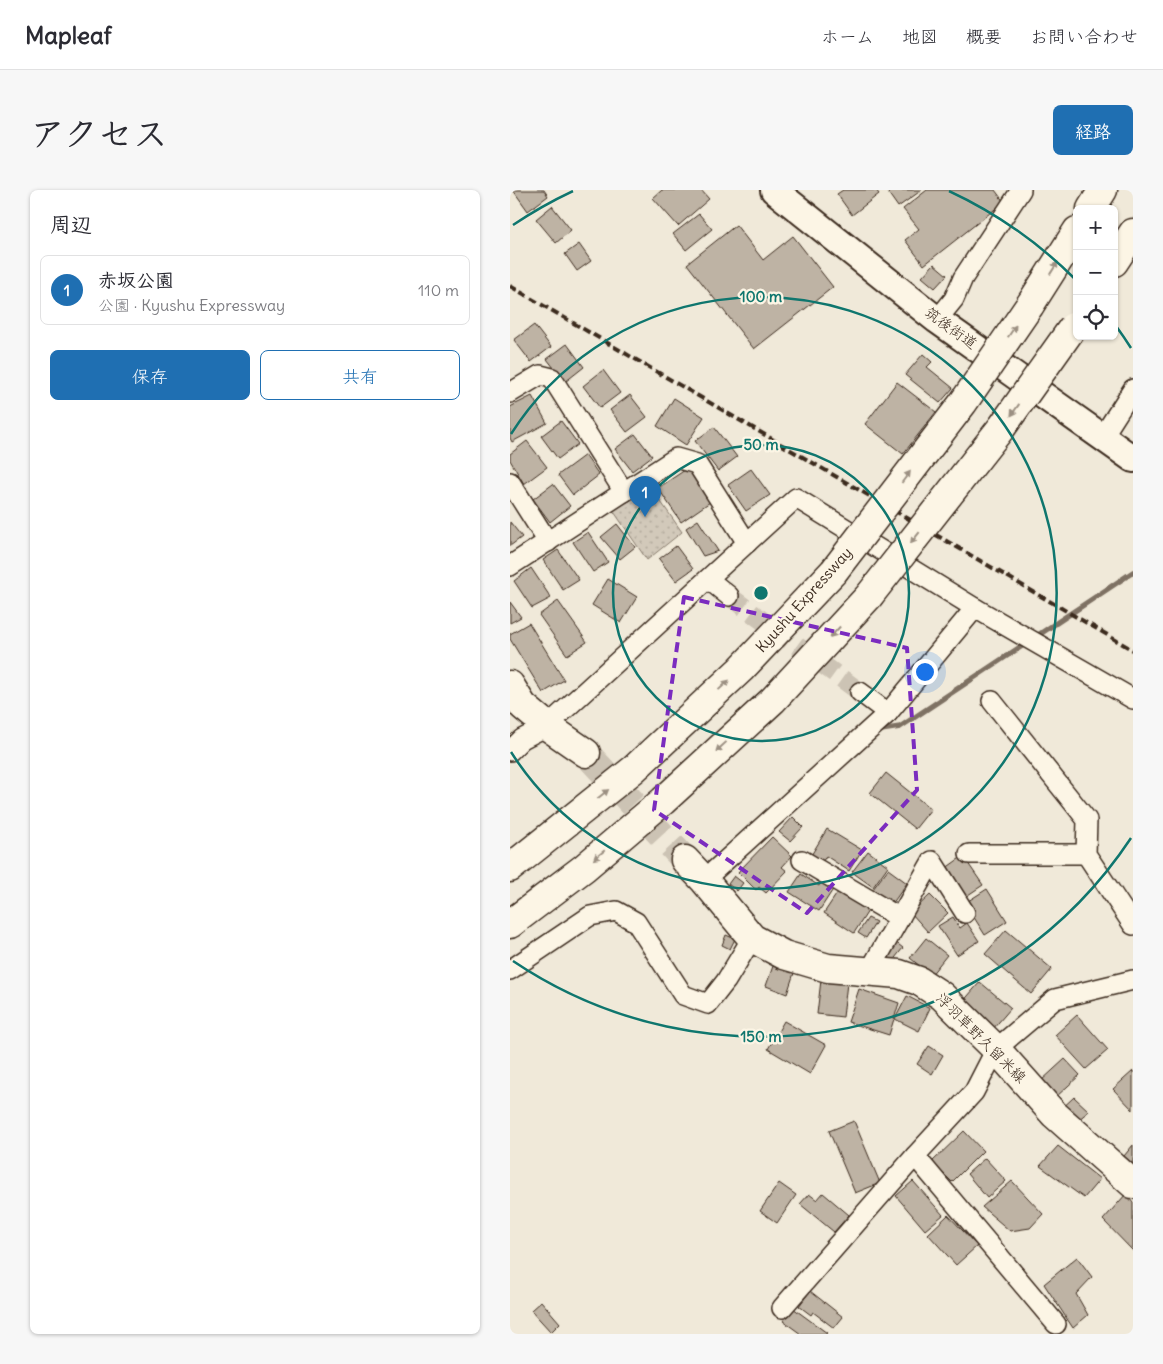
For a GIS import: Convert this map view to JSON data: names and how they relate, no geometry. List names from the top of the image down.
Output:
{
  "streets": {
    "main road": ["Kyushu Expressway", "浮羽草野久留米線"],
    "street": ["筑後街道"]
  },
  "page": {
    "header": "Mapleaf",
    "nav": [
      "ホーム",
      "地図",
      "概要",
      "お問い合わせ"
    ],
    "title": "アクセス",
    "buttons": [
      "経路",
      ["保存", "共有"]
    ],
    "heading": "周辺",
    "map_buttons": ["+", "−"],
    "list": [
      {
        "mark": "1",
        "name": "赤坂公園",
        "note": "公園 · Kyushu Expressway",
        "value": "110 m"
      }
    ],
    "pins": "1"
  },
  "rings": ["100 m", "50 m", "150 m"]
}
